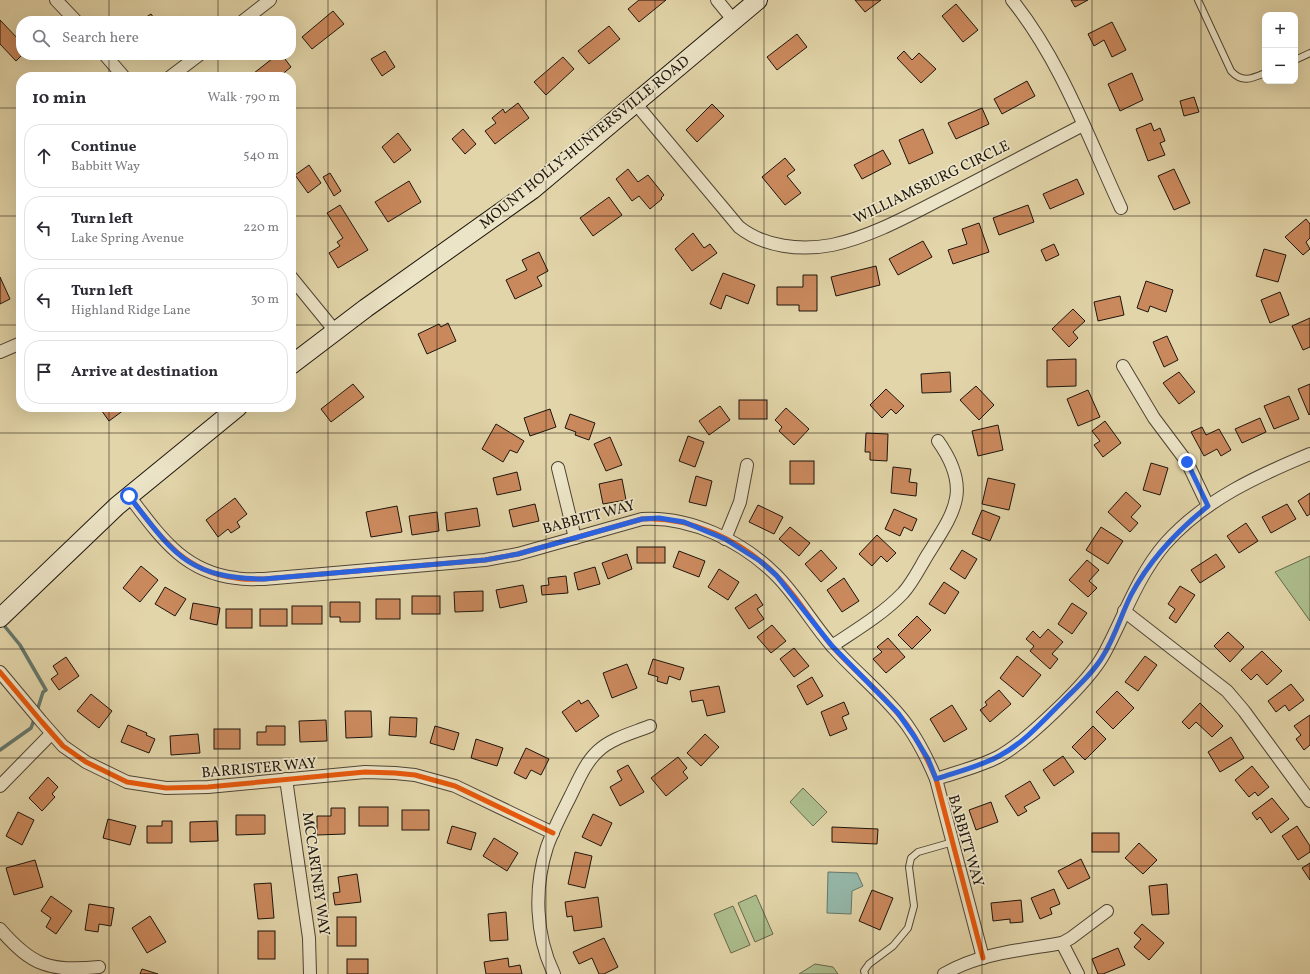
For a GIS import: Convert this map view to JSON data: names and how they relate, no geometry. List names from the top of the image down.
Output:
{
  "streets": {
    "main road": ["MOUNT HOLLY-HUNTERSVILLE ROAD"],
    "street": [
      "WILLIAMSBURG CIRCLE",
      "BABBITT WAY",
      "BARRISTER WAY",
      "MCCARTNEY WAY"
    ]
  },
  "crossings": [
    ["MOUNT HOLLY-HUNTERSVILLE ROAD", "WILLIAMSBURG CIRCLE"],
    ["BARRISTER WAY", "MCCARTNEY WAY"]
  ],
  "page": {
    "map_buttons": ["+", "−"],
    "search": "Search here",
    "heading": ["10 min", "Walk · 790 m"],
    "list": [
      ["Continue", "Babbitt Way", "540 m"],
      ["Turn left", "Lake Spring Avenue", "220 m"],
      ["Turn left", "Highland Ridge Lane", "30 m"],
      "Arrive at destination"
    ]
  }
}
